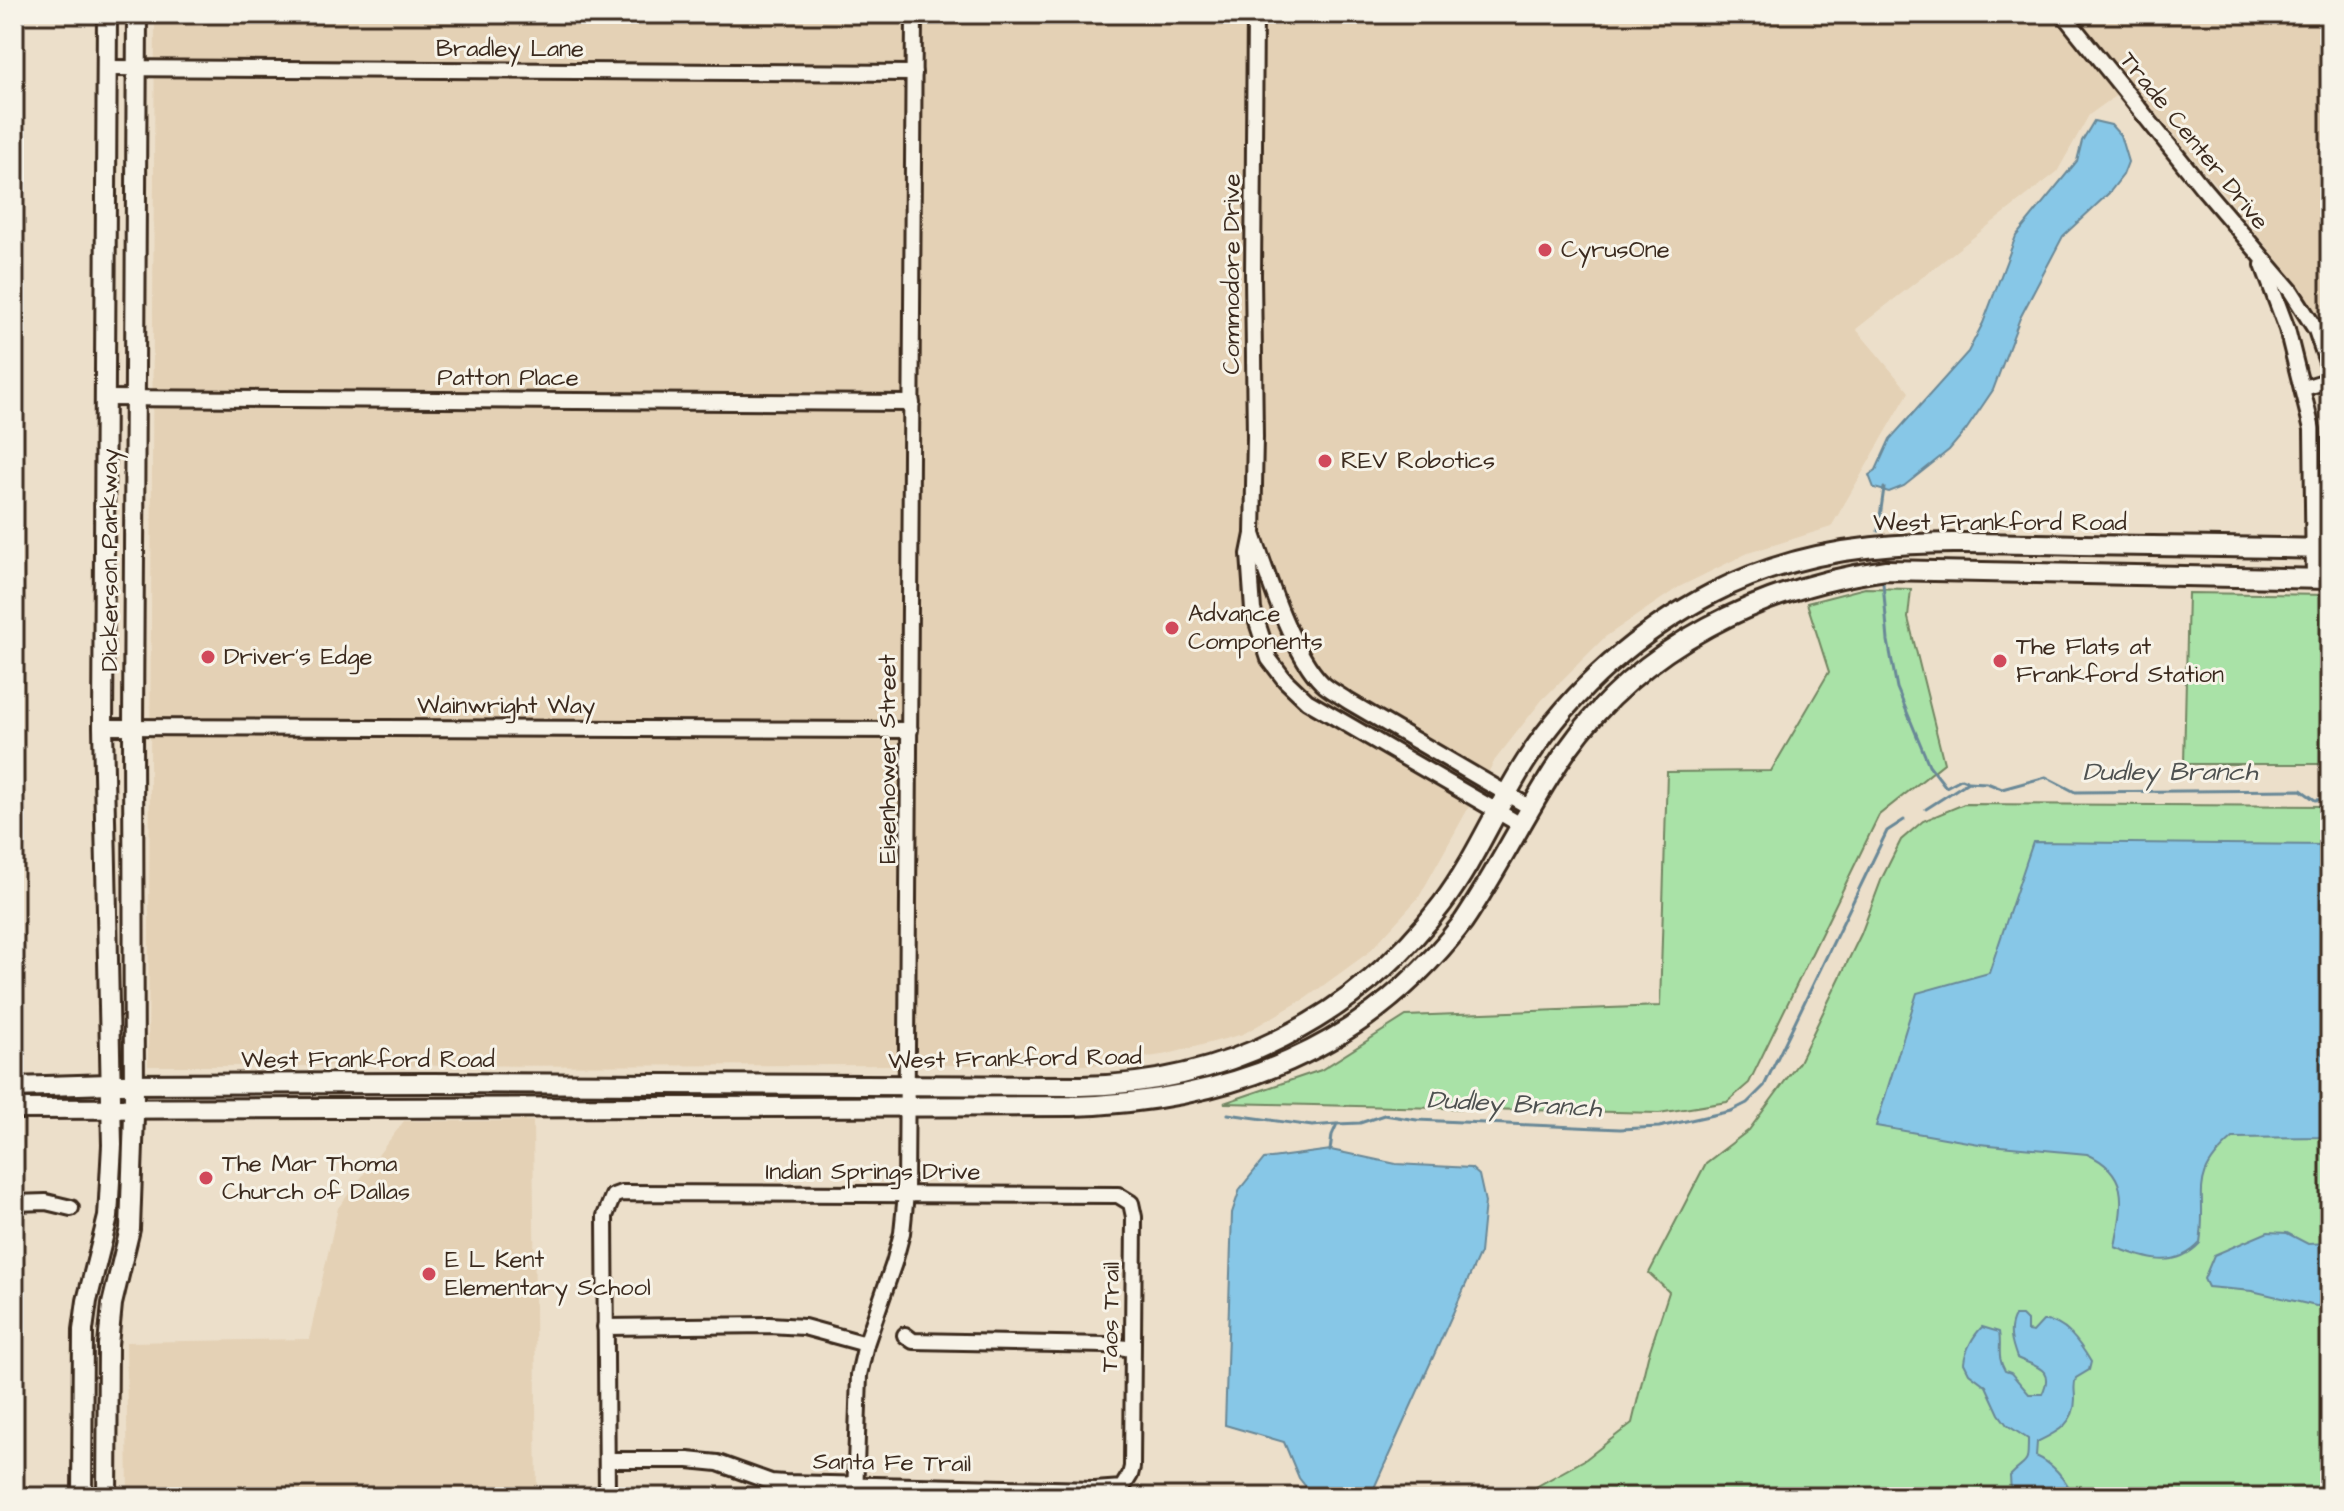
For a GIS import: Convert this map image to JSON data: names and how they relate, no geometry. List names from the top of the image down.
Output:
{
  "streets": {
    "main road": ["West Frankford Road", "Dickerson Parkway"],
    "street": [
      "Bradley Lane",
      "Trade Center Drive",
      "Commodore Drive",
      "Patton Place",
      "Wainwright Way",
      "Eisenhower Street",
      "Indian Springs Drive",
      "Taos Trail",
      "Santa Fe Trail"
    ]
  },
  "crossings": [
    ["Bradley Lane", "Dickerson Parkway"],
    ["Bradley Lane", "Eisenhower Street"],
    ["Trade Center Drive", "West Frankford Road"],
    ["Commodore Drive", "West Frankford Road"],
    ["Patton Place", "Dickerson Parkway"],
    ["Patton Place", "Eisenhower Street"],
    ["West Frankford Road", "Dickerson Parkway"],
    ["West Frankford Road", "Eisenhower Street"],
    ["Dickerson Parkway", "Wainwright Way"],
    ["Wainwright Way", "Eisenhower Street"],
    ["Eisenhower Street", "Indian Springs Drive"],
    ["Eisenhower Street", "Santa Fe Trail"],
    ["Indian Springs Drive", "Taos Trail"],
    ["Taos Trail", "Santa Fe Trail"]
  ],
  "water": ["Dudley Branch"],
  "places": [
    "CyrusOne",
    "REV Robotics",
    "Advance Components",
    "Driver's Edge",
    "The Flats at Frankford Station",
    "The Mar Thoma Church of Dallas",
    "E L Kent Elementary School"
  ]
}
